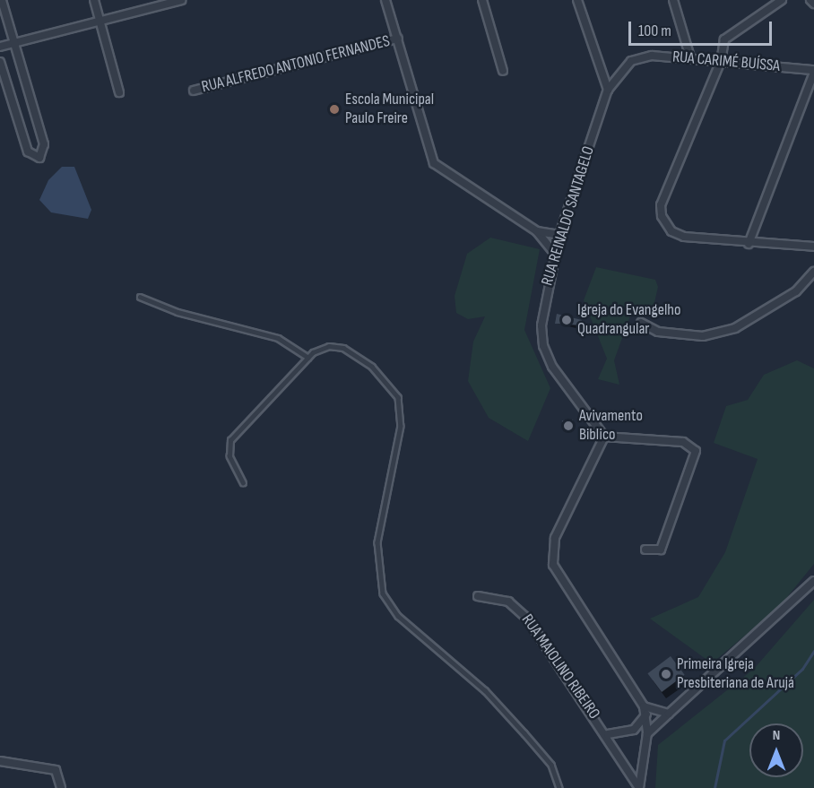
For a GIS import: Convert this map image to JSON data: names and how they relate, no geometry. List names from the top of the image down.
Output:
{
  "streets": {
    "street": [
      "RUA CARIMÉ BUÍSSA",
      "RUA ALFREDO ANTONIO FERNANDES",
      "RUA REINALDO SANTAGELO",
      "RUA MAIOLINO RIBEIRO"
    ]
  },
  "crossings": [
    ["RUA CARIMÉ BUÍSSA", "RUA REINALDO SANTAGELO"]
  ],
  "places": [
    "Escola Municipal Paulo Freire",
    "Igreja do Evangelho Quadrangular",
    "Avivamento Biblico",
    "Primeira Igreja Presbiteriana de Arujá"
  ],
  "scale_bar": "100 m",
  "north": "top"
}
